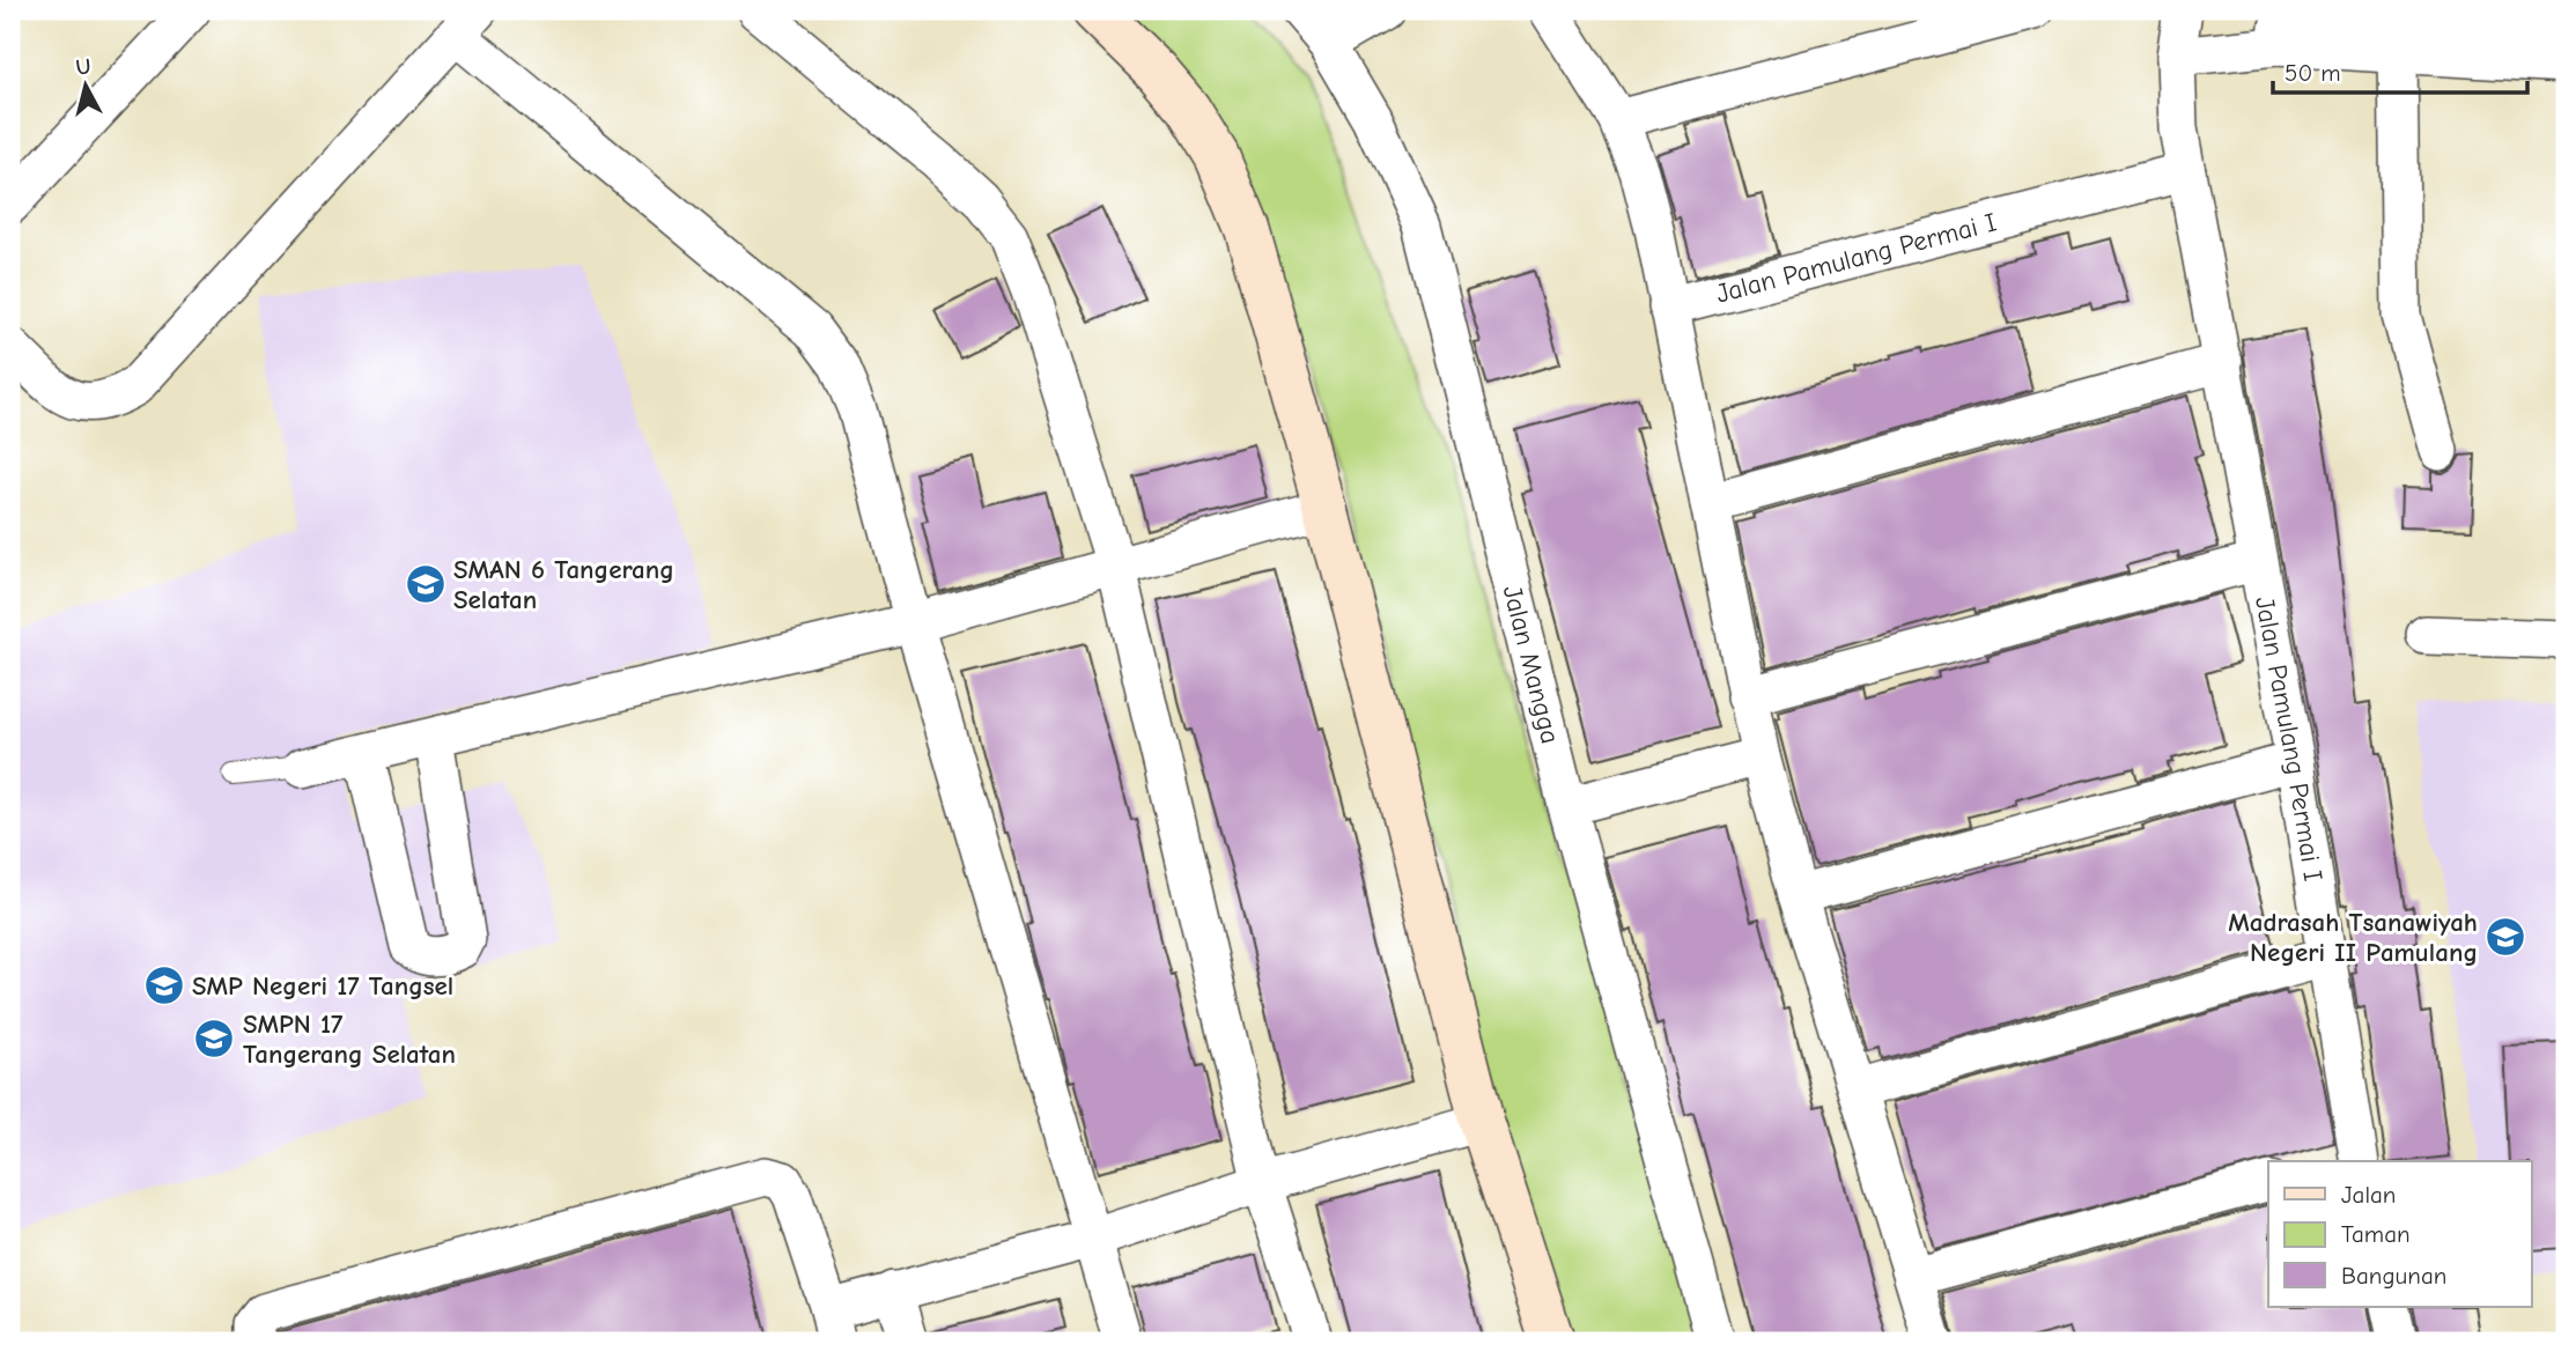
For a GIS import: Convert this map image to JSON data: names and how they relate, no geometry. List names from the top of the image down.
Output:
{
  "streets": {
    "street": ["Jalan Pamulang Permai I", "Jalan Mangga"]
  },
  "places": {
    "school or university": [
      "SMAN 6 Tangerang Selatan",
      "Madrasah Tsanawiyah Negeri II Pamulang",
      "SMP Negeri 17 Tangsel",
      "SMPN 17 Tangerang Selatan"
    ]
  },
  "legend": ["Jalan", "Taman", "Bangunan"],
  "scale_bar": "50 m",
  "north": "top"
}
